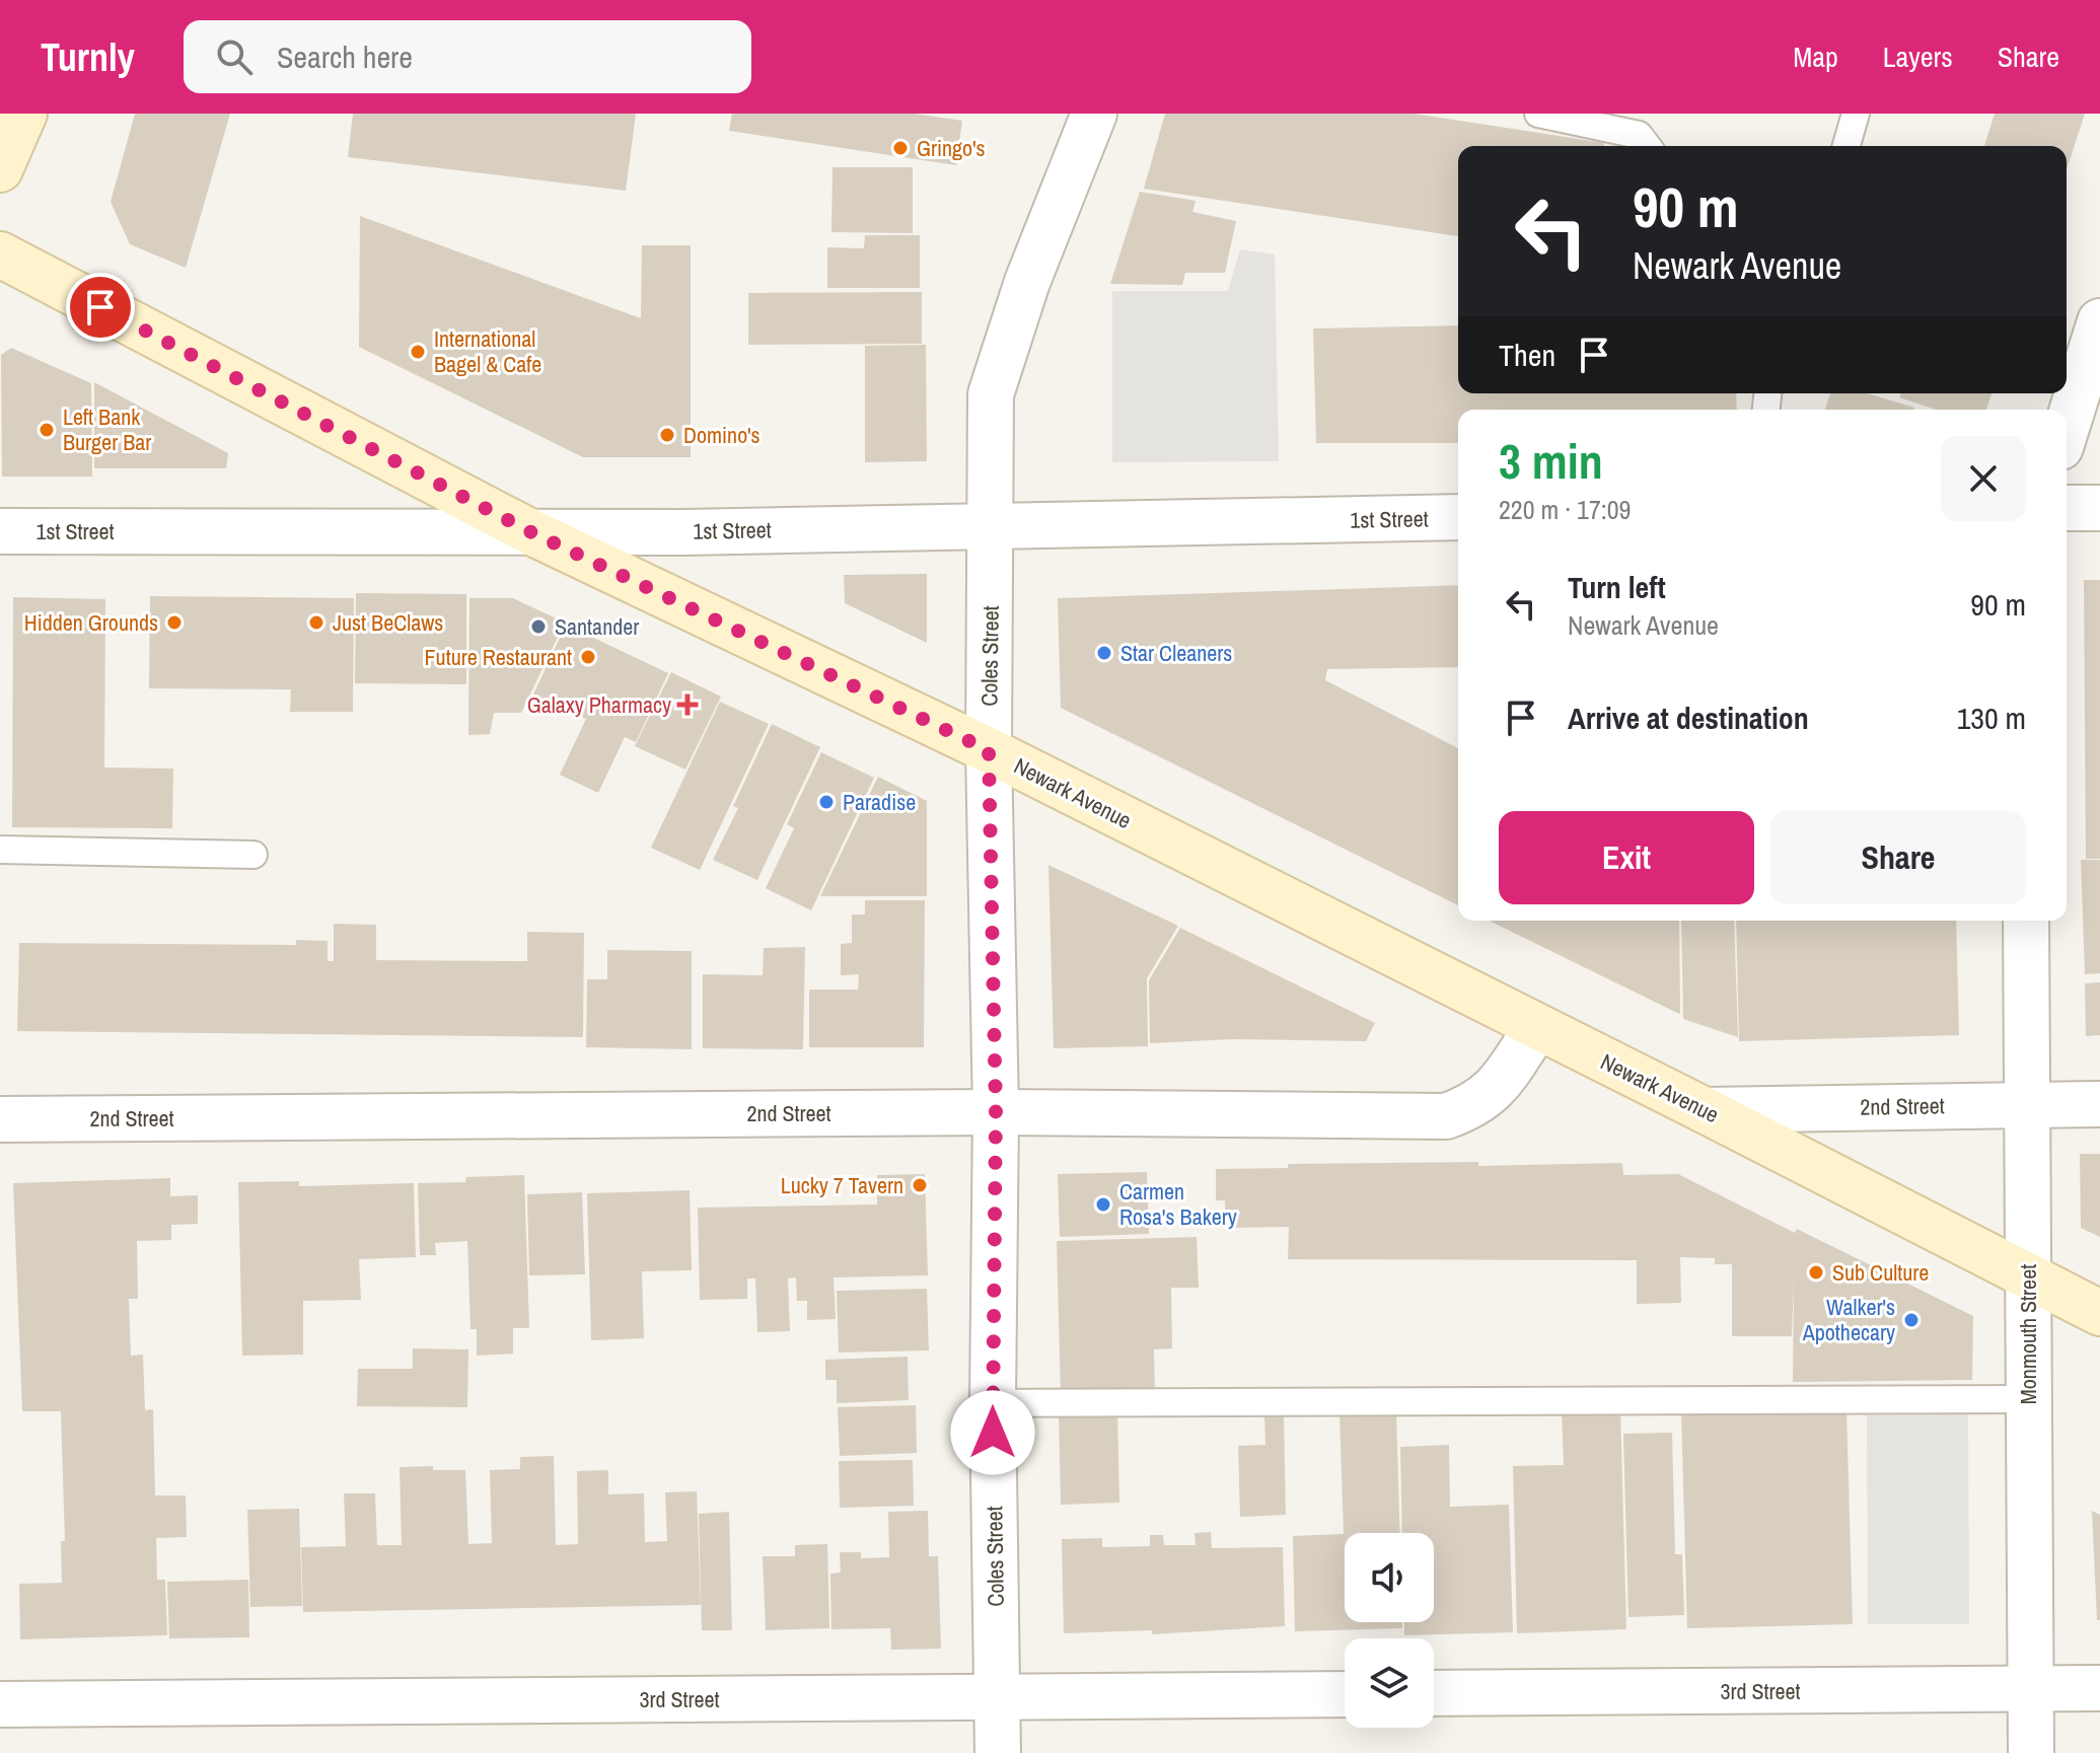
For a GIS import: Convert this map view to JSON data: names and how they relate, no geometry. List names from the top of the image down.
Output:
{
  "streets": {
    "main road": ["Newark Avenue"],
    "street": [
      "1st Street",
      "Coles Street",
      "2nd Street",
      "Monmouth Street",
      "3rd Street"
    ]
  },
  "crossings": [
    ["1st Street", "Coles Street"],
    ["1st Street", "Newark Avenue"],
    ["Coles Street", "Newark Avenue"],
    ["Coles Street", "2nd Street"],
    ["Coles Street", "3rd Street"],
    ["Newark Avenue", "2nd Street"],
    ["Newark Avenue", "Monmouth Street"],
    ["2nd Street", "Monmouth Street"],
    ["Monmouth Street", "3rd Street"]
  ],
  "places": {
    "other": [
      "Gringo's",
      "International Bagel & Cafe",
      "Left Bank Burger Bar",
      "Domino's",
      "Hidden Grounds",
      "Just BeClaws",
      "Santander",
      "Star Cleaners",
      "Future Restaurant",
      "Paradise",
      "Lucky 7 Tavern",
      "Carmen Rosa's Bakery",
      "Sub Culture",
      "Walker's Apothecary"
    ],
    "health": ["Galaxy Pharmacy"]
  },
  "page": {
    "header": "Turnly",
    "search": "Search here",
    "nav": ["Map", "Layers", "Share"],
    "turn": ["90 m", "Newark Avenue"],
    "then": "Then",
    "heading": ["3 min", "220 m · 17:09"],
    "list": [
      {
        "name": "Turn left",
        "note": "Newark Avenue",
        "value": "90 m"
      },
      {
        "name": "Arrive at destination",
        "value": "130 m"
      }
    ],
    "buttons": ["Exit", "Share"]
  }
}
